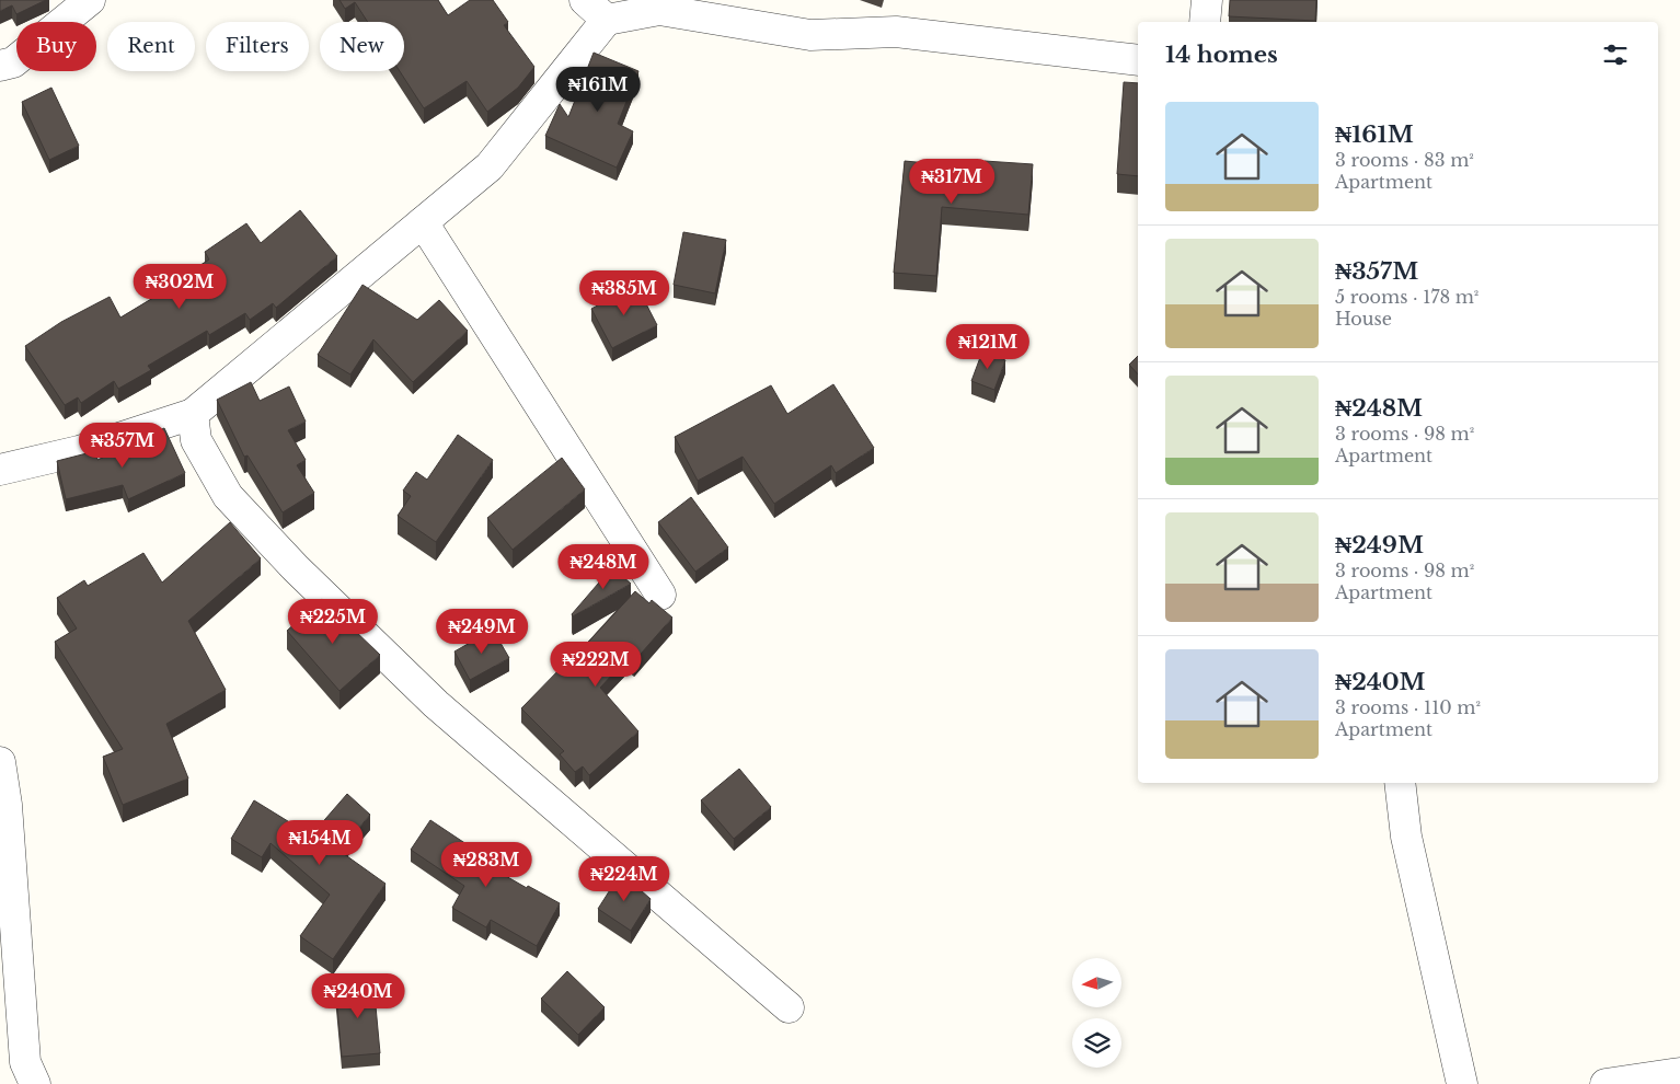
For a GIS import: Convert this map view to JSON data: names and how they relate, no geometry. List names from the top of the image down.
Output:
{
  "north": "left",
  "page": {
    "chip": [
      "Buy",
      "Rent",
      "Filters",
      "New"
    ],
    "heading": "14 homes",
    "price": [
      "₦161M",
      "₦317M",
      "₦302M",
      "₦385M",
      "₦121M",
      "₦357M",
      "₦248M",
      "₦225M",
      "₦249M",
      "₦222M",
      "₦154M",
      "₦283M",
      "₦224M",
      "₦240M"
    ],
    "list": [
      {
        "name": "₦161M",
        "note": "3 rooms · 83 m² · Apartment"
      },
      {
        "name": "₦357M",
        "note": "5 rooms · 178 m² · House"
      },
      {
        "name": "₦248M",
        "note": "3 rooms · 98 m² · Apartment"
      },
      {
        "name": "₦249M",
        "note": "3 rooms · 98 m² · Apartment"
      },
      {
        "name": "₦240M",
        "note": "3 rooms · 110 m² · Apartment"
      }
    ]
  }
}
